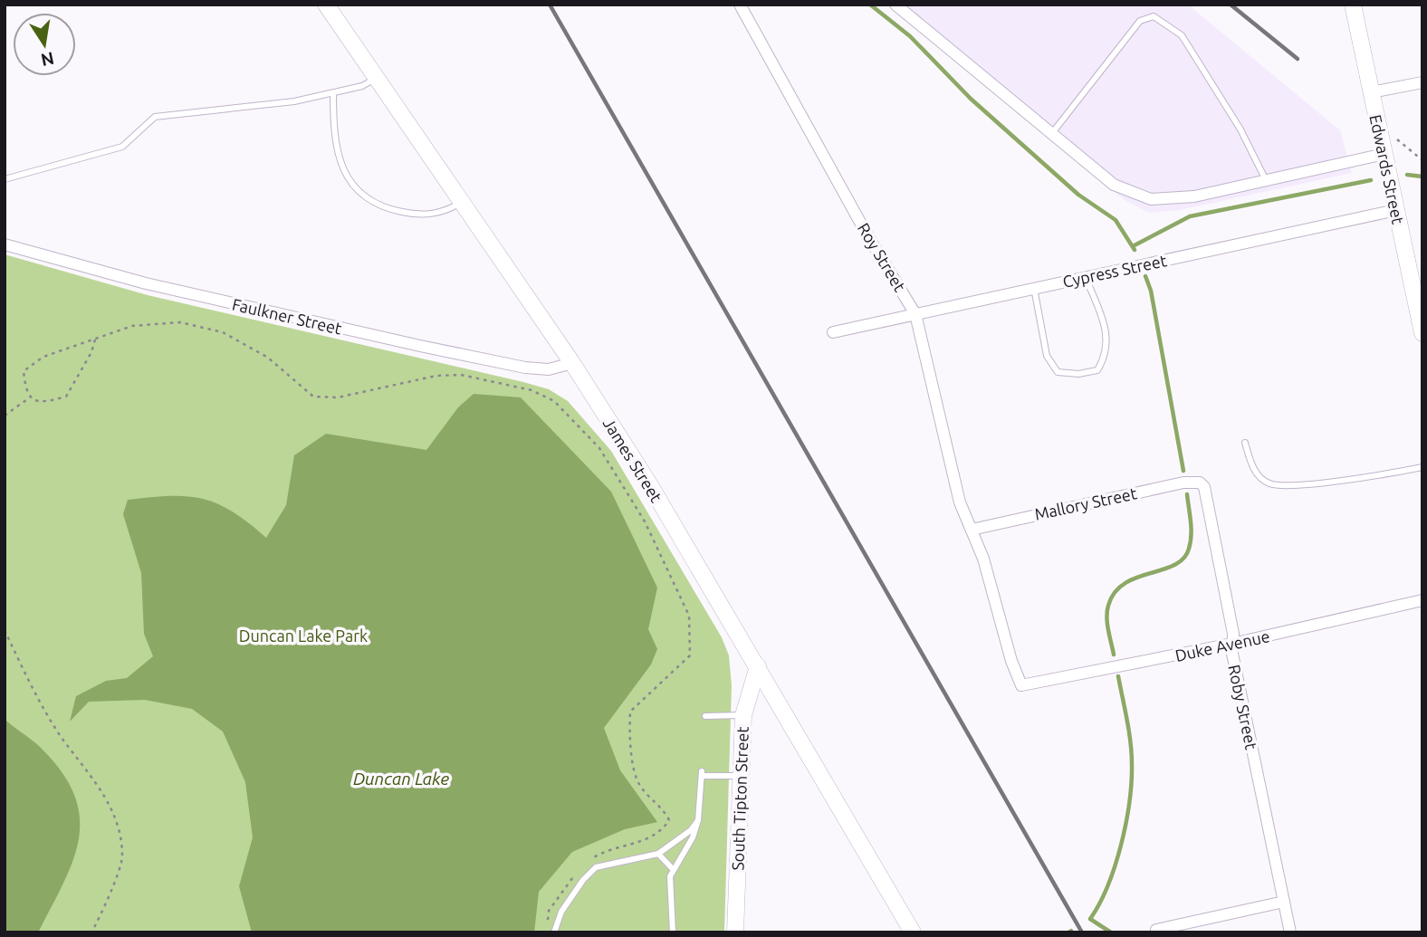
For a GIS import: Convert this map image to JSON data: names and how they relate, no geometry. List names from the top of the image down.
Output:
{
  "streets": {
    "street": [
      "Edwards Street",
      "Roy Street",
      "Cypress Street",
      "Faulkner Street",
      "James Street",
      "Mallory Street",
      "Duke Avenue",
      "Roby Street",
      "South Tipton Street"
    ]
  },
  "crossings": [
    ["Edwards Street", "Cypress Street"],
    ["Roy Street", "Cypress Street"],
    ["Roy Street", "Mallory Street"],
    ["Roy Street", "Duke Avenue"],
    ["Faulkner Street", "James Street"],
    ["James Street", "South Tipton Street"],
    ["Mallory Street", "Roby Street"],
    ["Duke Avenue", "Roby Street"]
  ],
  "water": ["Duncan Lake"],
  "parks": ["Duncan Lake Park"],
  "north": "bottom"
}
